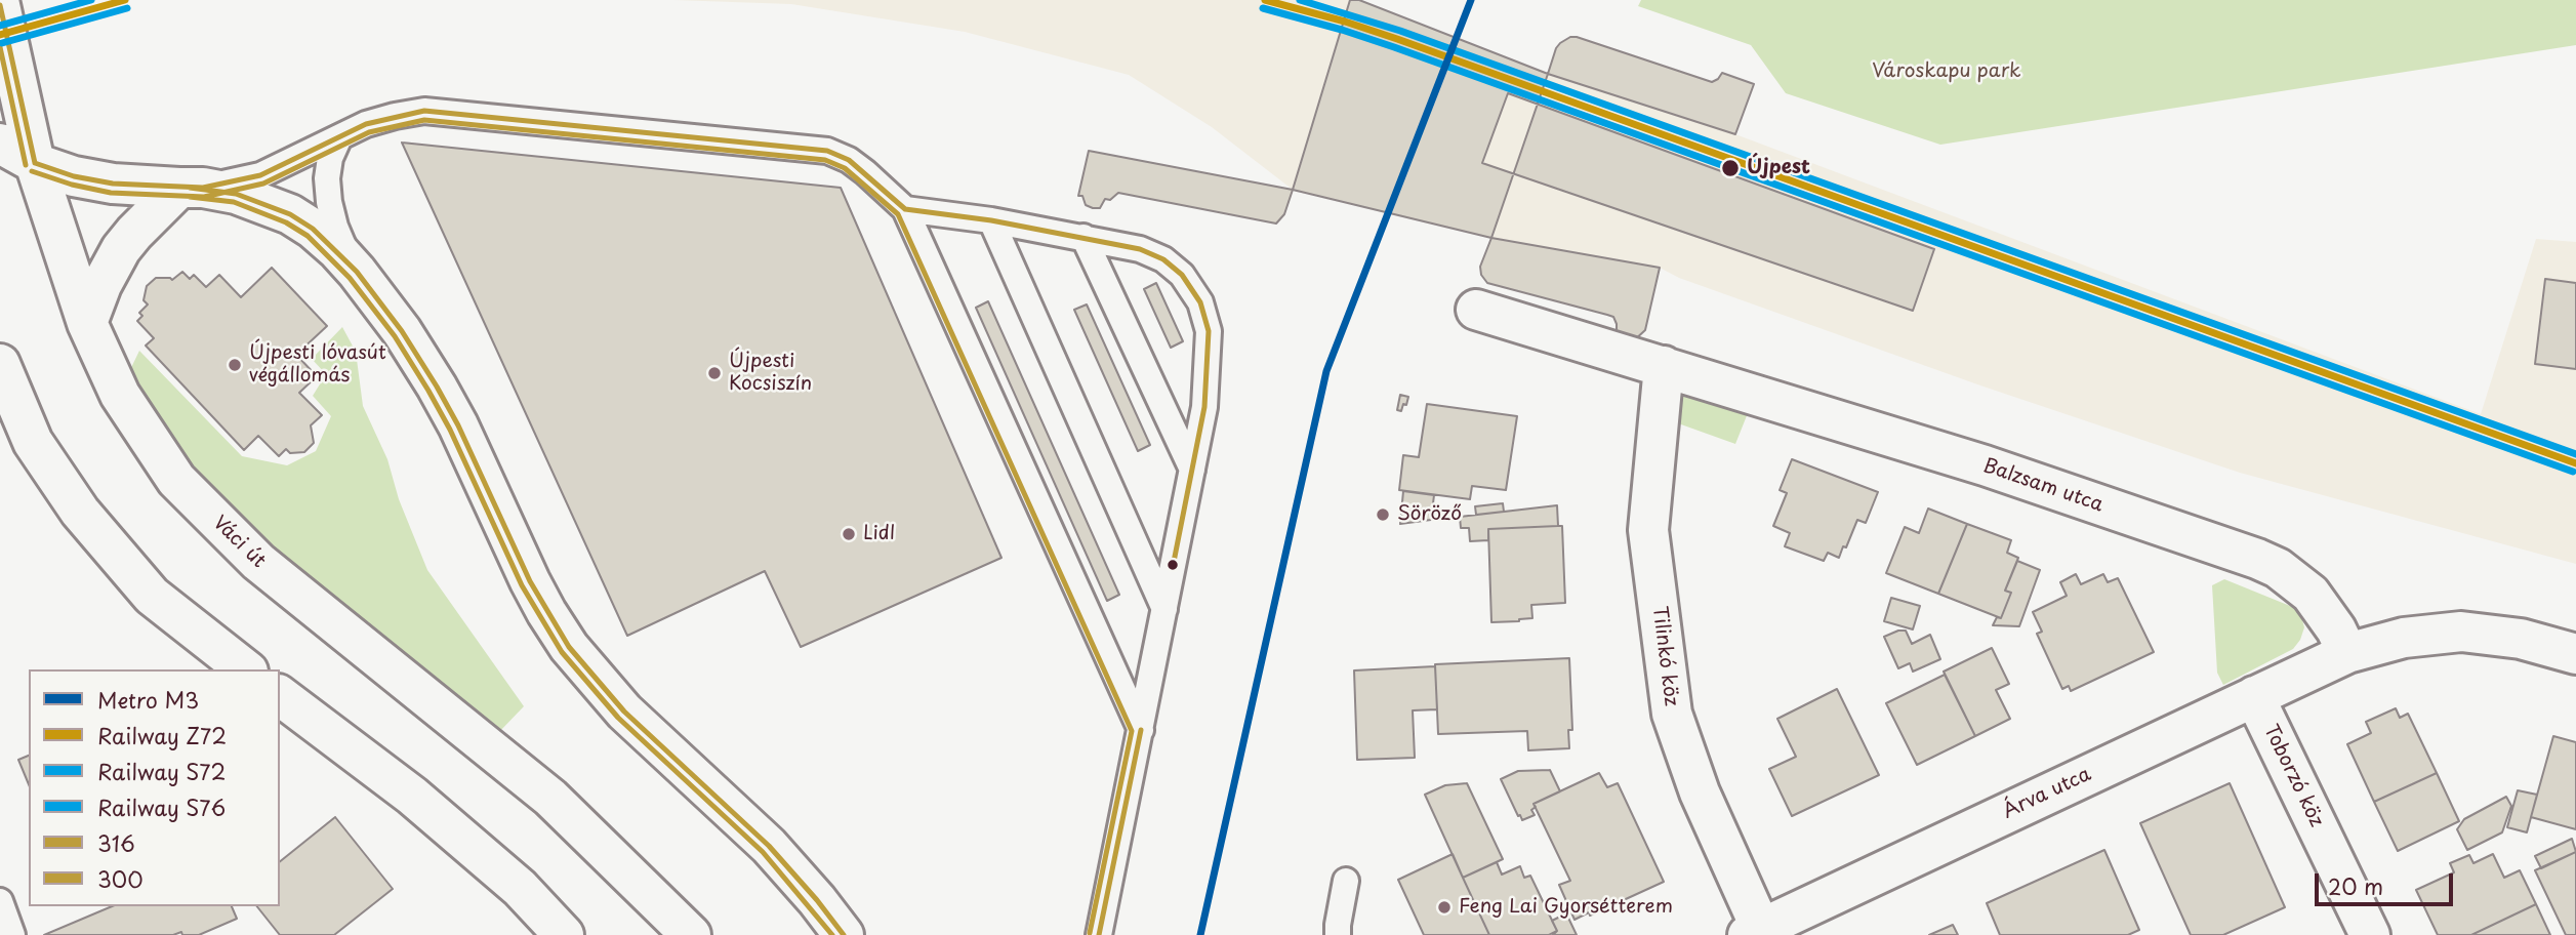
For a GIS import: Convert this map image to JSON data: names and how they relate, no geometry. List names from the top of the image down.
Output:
{
  "streets": {
    "street": [
      "Balzsam utca",
      "Váci út",
      "Tilinkó köz",
      "Toborzó köz",
      "Árva utca"
    ]
  },
  "crossings": [
    ["Balzsam utca", "Tilinkó köz"],
    ["Balzsam utca", "Árva utca"],
    ["Tilinkó köz", "Árva utca"],
    ["Toborzó köz", "Árva utca"]
  ],
  "parks": ["Városkapu park"],
  "places": [
    "Újpest",
    "Újpesti lóvasút végállomás",
    "Újpesti Kocsiszín",
    "Söröző",
    "Lidl",
    "Feng Lai Gyorsétterem"
  ],
  "lines": [
    "metro line M3",
    "rail line Z72",
    "rail line S76",
    "transit line 316",
    "rail line S72",
    "transit line 300"
  ],
  "legend": [
    "Metro M3",
    "Railway Z72",
    "Railway S72",
    "Railway S76",
    "316",
    "300"
  ],
  "scale_bar": "20 m"
}
